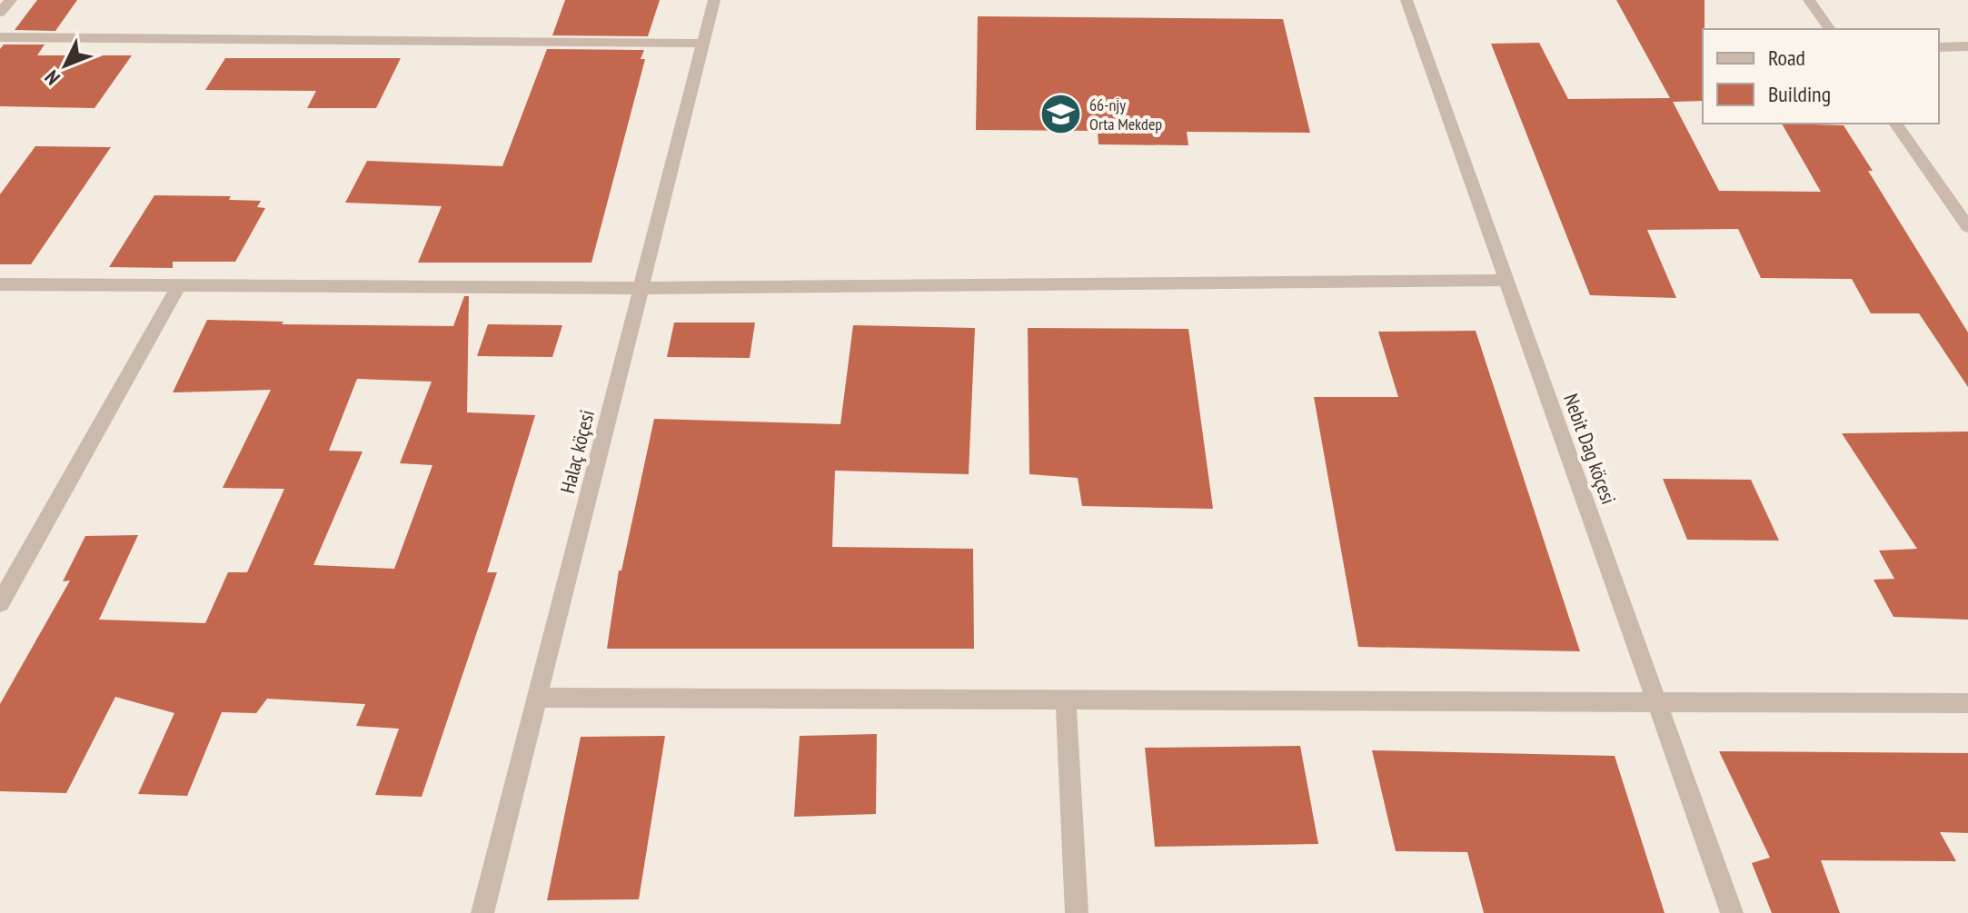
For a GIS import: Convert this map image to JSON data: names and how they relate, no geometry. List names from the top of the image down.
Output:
{
  "streets": {
    "street": ["Nebit Dag köçesi", "Halaç köçesi"]
  },
  "places": {
    "school or university": ["66-njy Orta Mekdep"]
  },
  "legend": ["Road", "Building"],
  "north": "bottom left"
}
